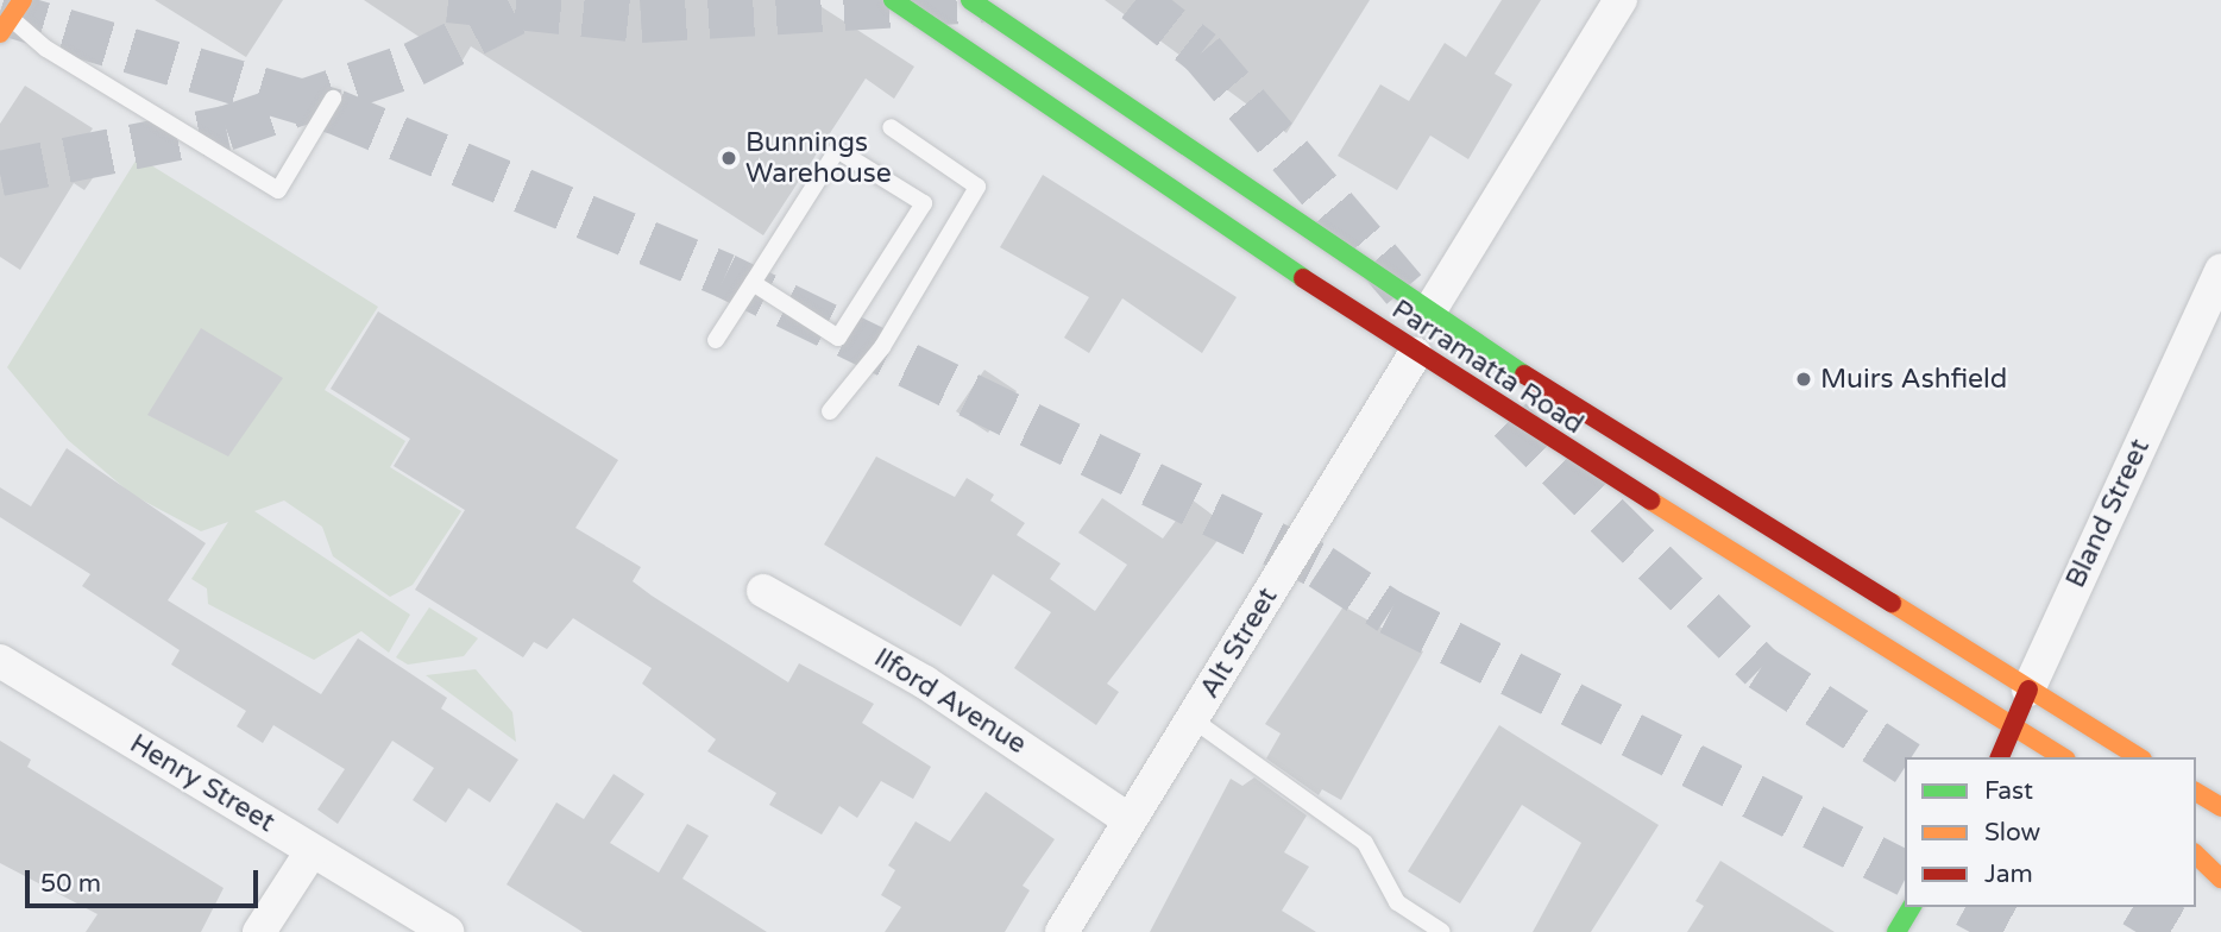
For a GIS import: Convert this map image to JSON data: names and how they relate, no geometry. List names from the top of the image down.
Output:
{
  "streets": {
    "main road": ["Parramatta Road", "Bland Street"],
    "street": ["Alt Street", "Ilford Avenue", "Henry Street"]
  },
  "crossings": [
    ["Parramatta Road", "Bland Street"],
    ["Parramatta Road", "Alt Street"],
    ["Alt Street", "Ilford Avenue"]
  ],
  "places": ["Bunnings Warehouse", "Muirs Ashfield"],
  "legend": ["Fast", "Slow", "Jam"],
  "scale_bar": "50 m"
}
